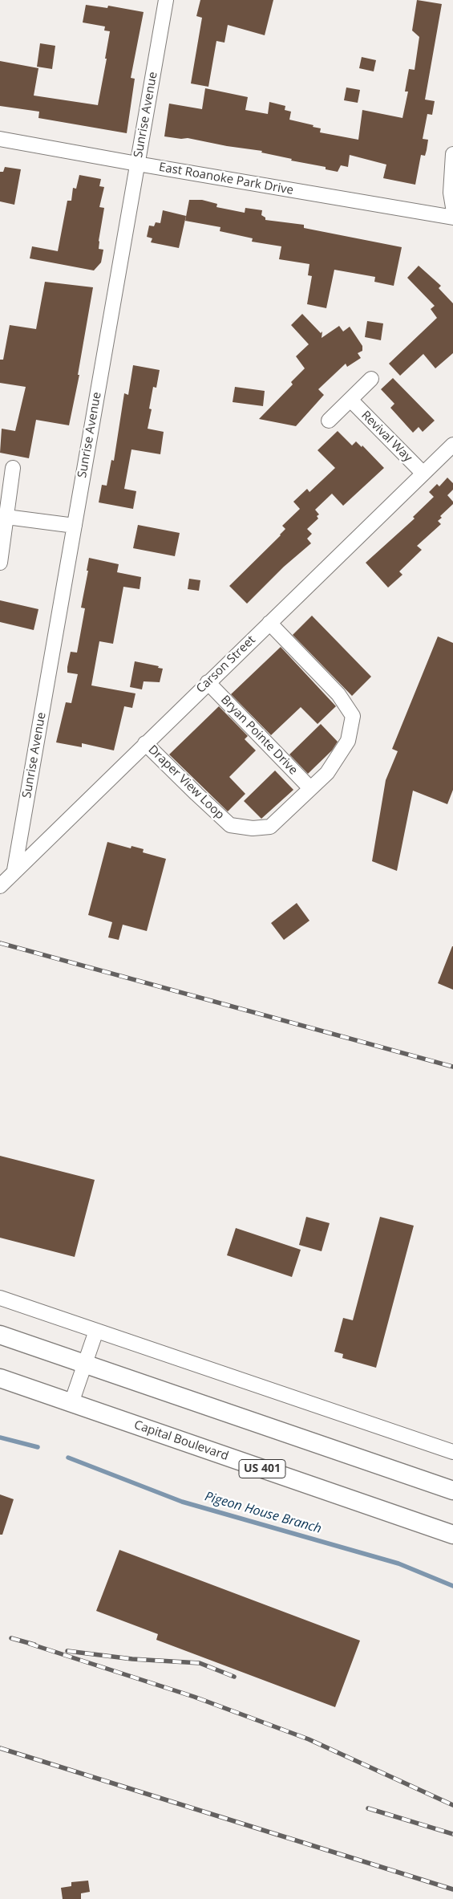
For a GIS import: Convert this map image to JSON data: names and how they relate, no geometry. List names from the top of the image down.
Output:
{
  "streets": {
    "main road": ["Capital Boulevard", "US 401"],
    "street": [
      "Sunrise Avenue",
      "East Roanoke Park Drive",
      "Revival Way",
      "Carson Street",
      "Bryan Pointe Drive",
      "Draper View Loop"
    ]
  },
  "crossings": [
    ["Sunrise Avenue", "East Roanoke Park Drive"],
    ["Sunrise Avenue", "Carson Street"],
    ["Revival Way", "Carson Street"],
    ["Carson Street", "Bryan Pointe Drive"],
    ["Carson Street", "Draper View Loop"],
    ["Bryan Pointe Drive", "Draper View Loop"]
  ],
  "water": ["Pigeon House Branch"]
}
